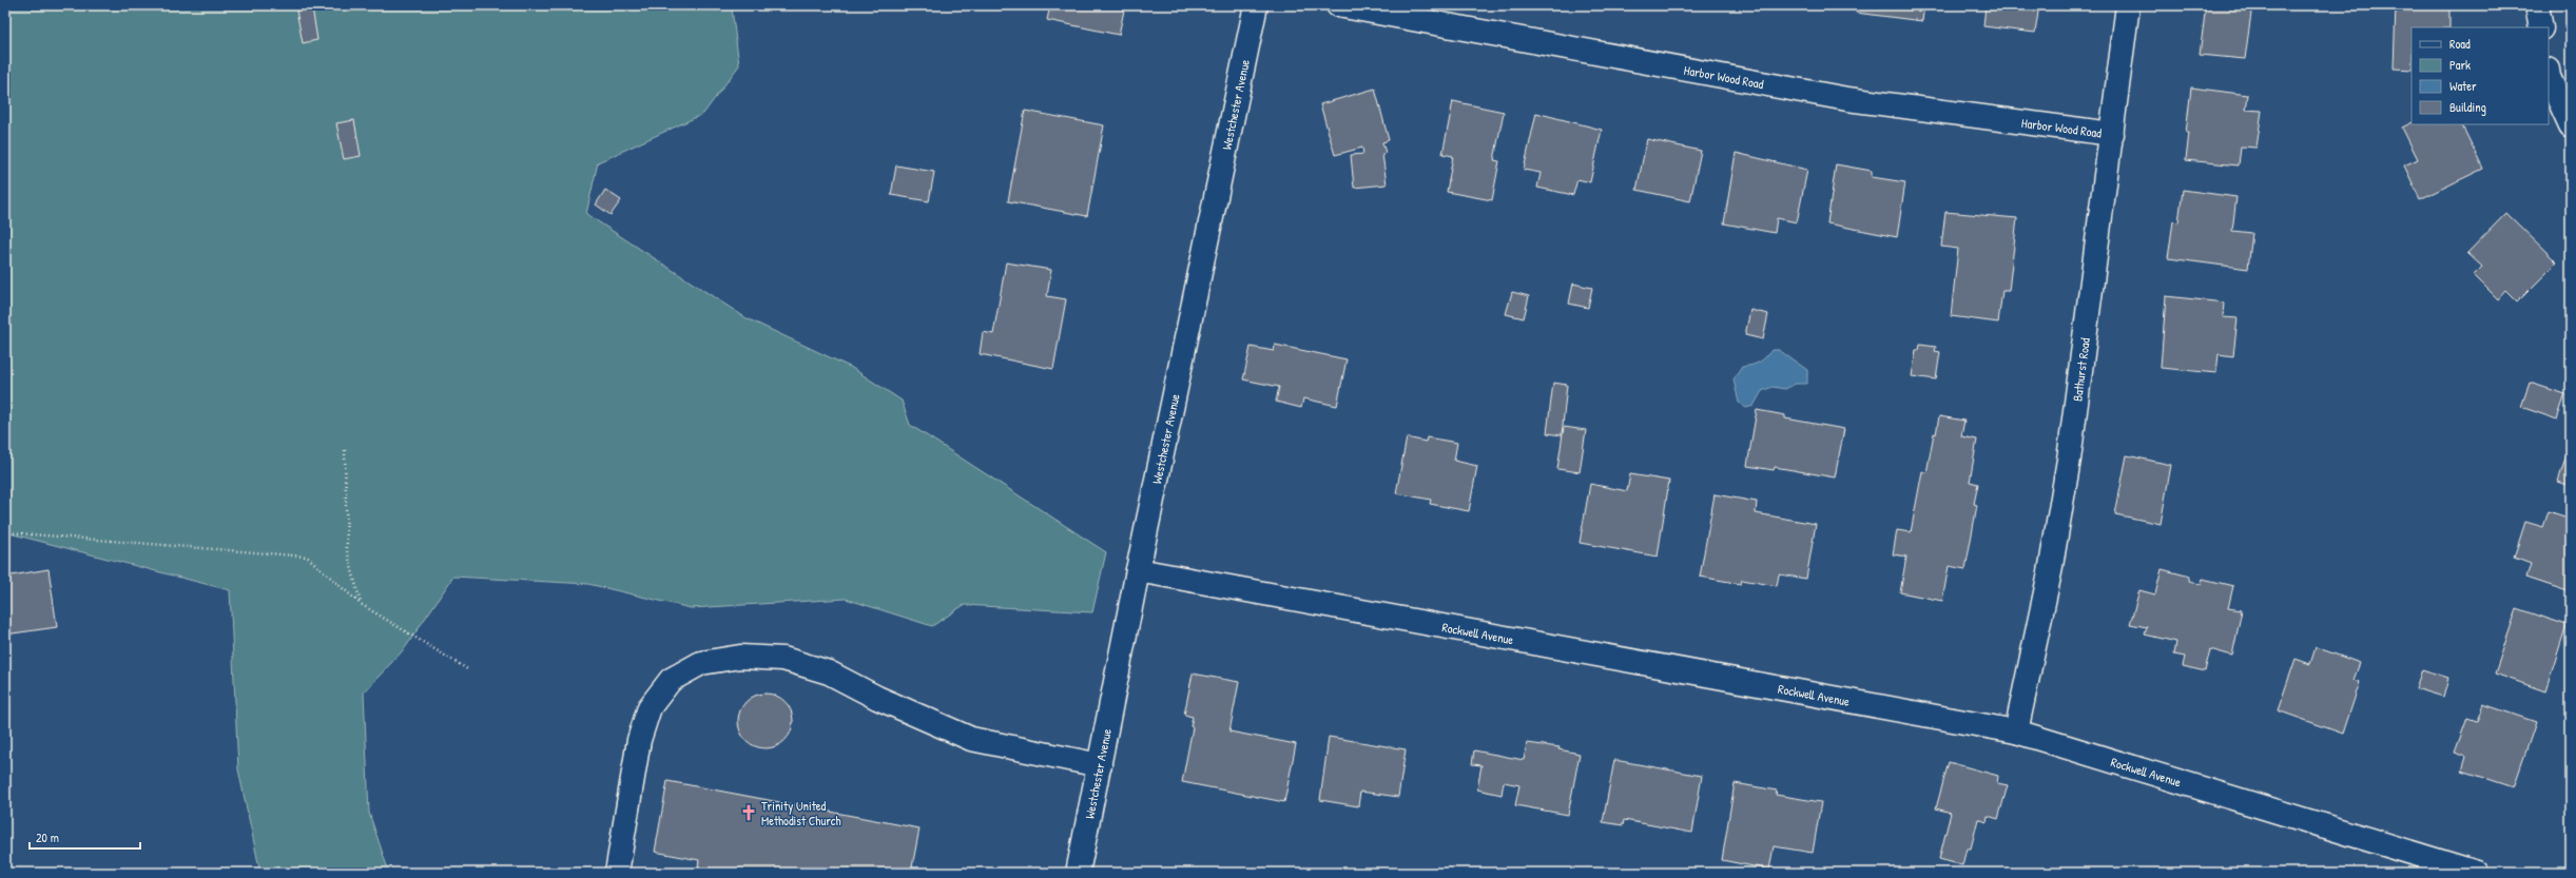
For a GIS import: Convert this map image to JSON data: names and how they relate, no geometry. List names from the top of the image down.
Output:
{
  "streets": {
    "street": [
      "Harbor Wood Road",
      "Westchester Avenue",
      "Bathurst Road",
      "Rockwell Avenue"
    ]
  },
  "crossings": [
    ["Harbor Wood Road", "Bathurst Road"],
    ["Westchester Avenue", "Rockwell Avenue"],
    ["Bathurst Road", "Rockwell Avenue"]
  ],
  "places": {
    "church": ["Trinity United Methodist Church"]
  },
  "legend": [
    "Road",
    "Park",
    "Water",
    "Building"
  ],
  "scale_bar": "20 m"
}
